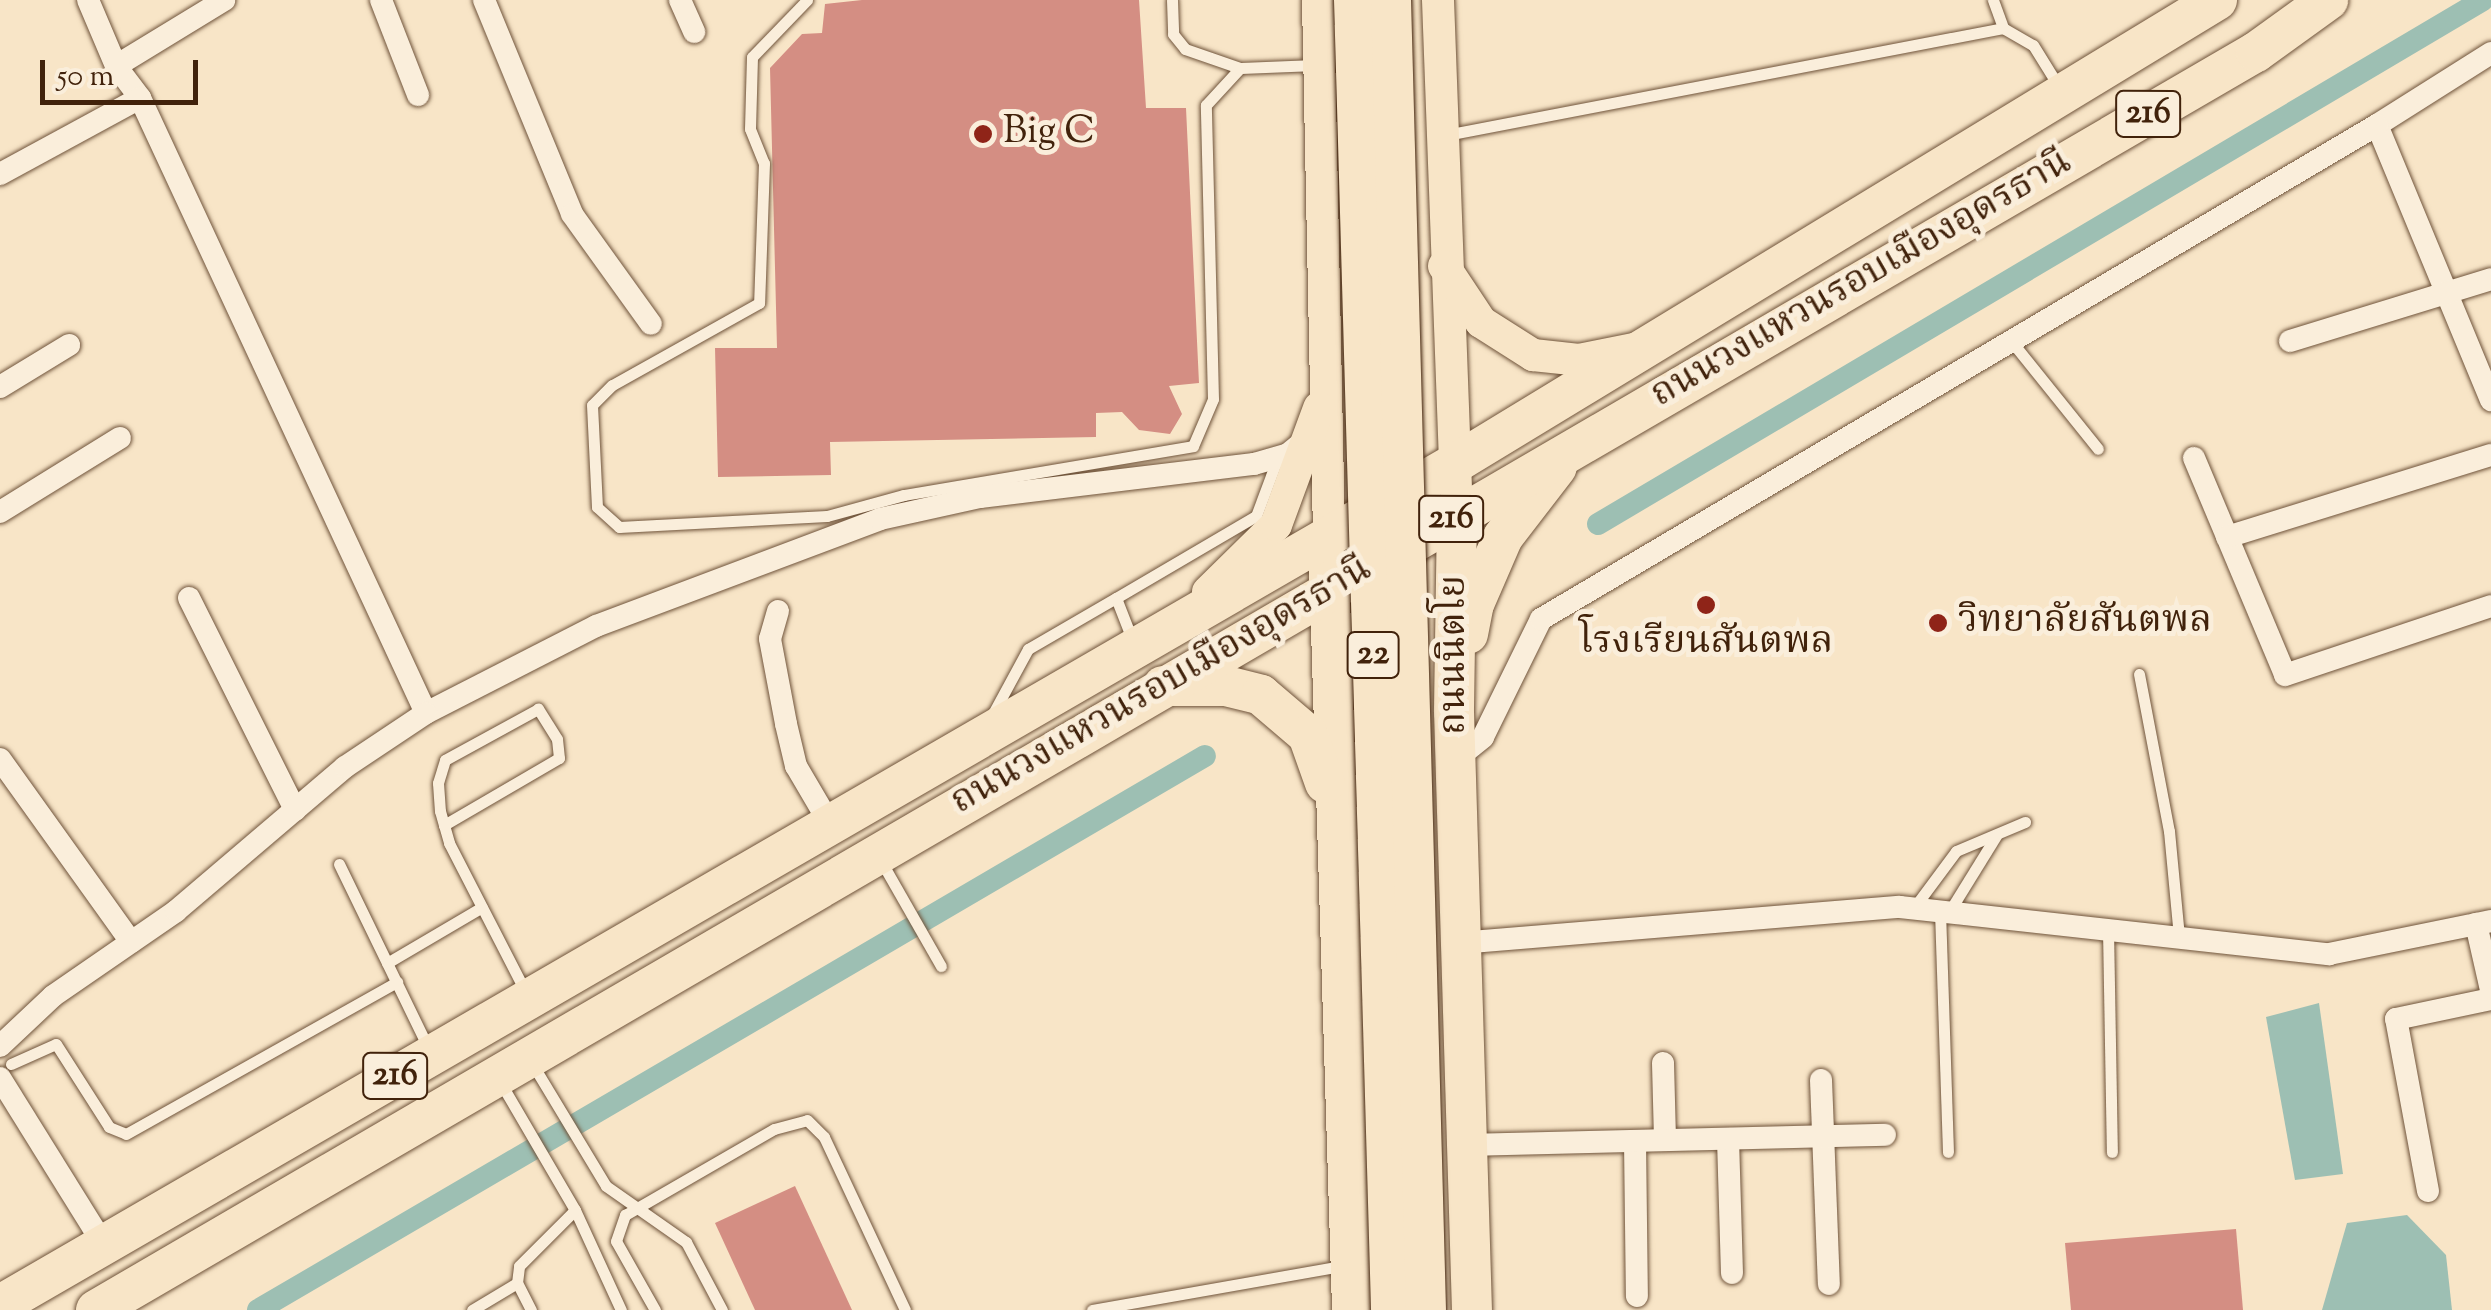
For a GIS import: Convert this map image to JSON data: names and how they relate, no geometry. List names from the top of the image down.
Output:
{
  "streets": {
    "highway": [
      "216",
      "ถนนวงแหวนรอบเมืองอุดรธานี",
      "22",
      "ถนนนิตโย"
    ]
  },
  "crossings": [
    ["ถนนวงแหวนรอบเมืองอุดรธานี", "22"],
    ["ถนนวงแหวนรอบเมืองอุดรธานี", "ถนนนิตโย"]
  ],
  "places": ["Big C", "โรงเรียนสันตพล", "วิทยาลัยสันตพล"],
  "scale_bar": "50 m"
}
